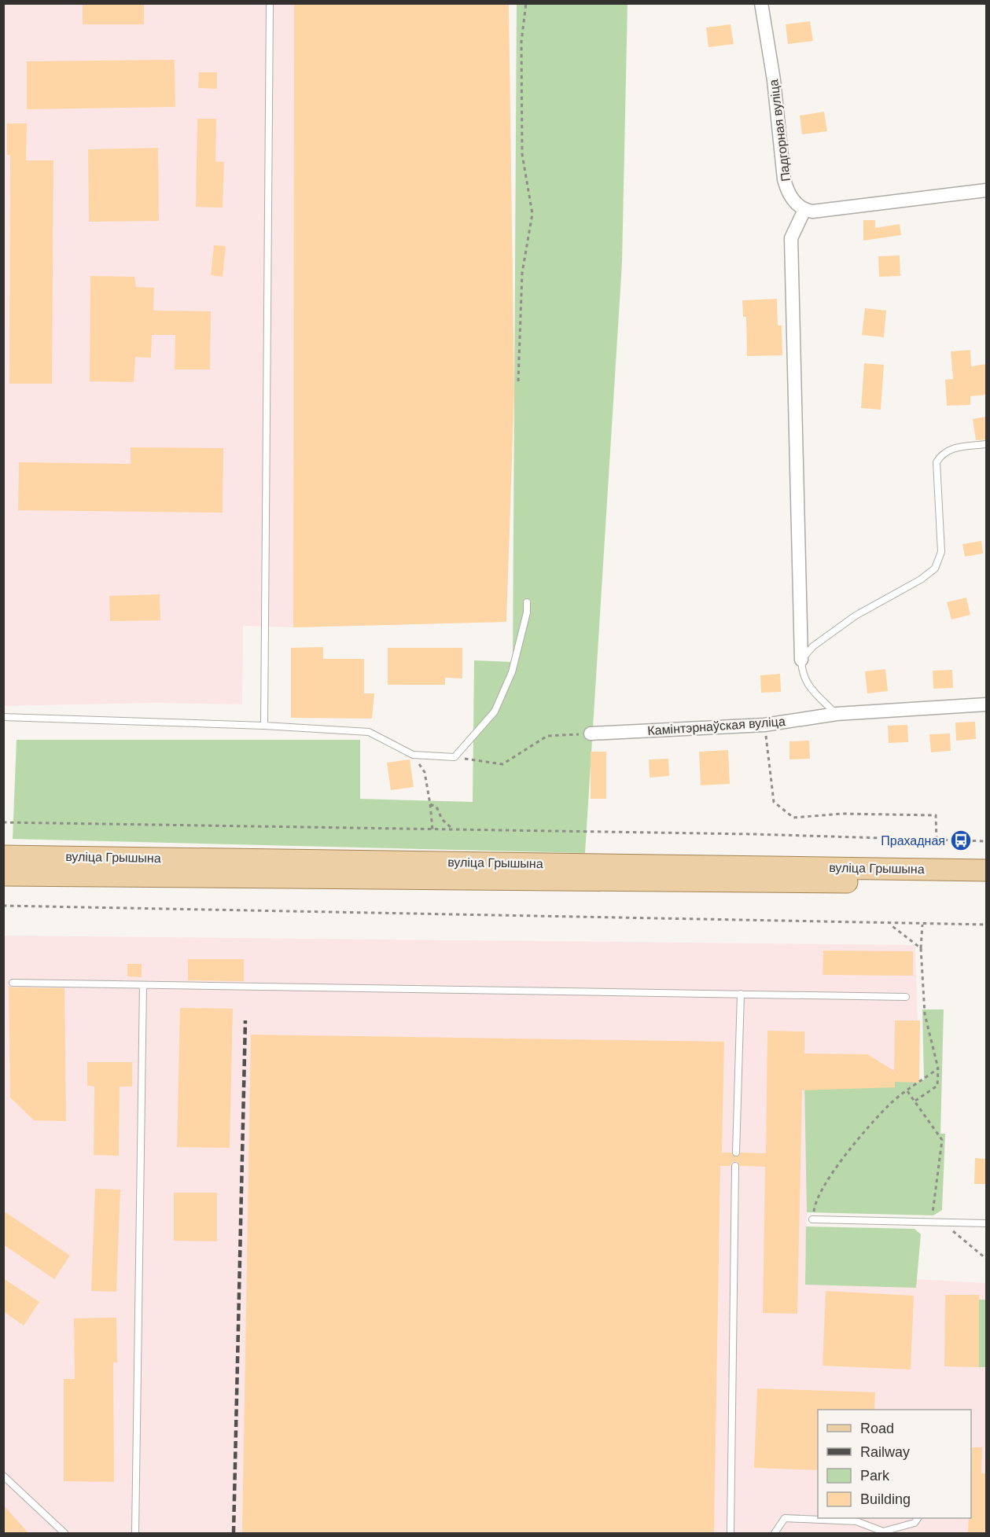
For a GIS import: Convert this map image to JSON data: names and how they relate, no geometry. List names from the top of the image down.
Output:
{
  "streets": {
    "main road": ["вуліца Грышына"],
    "street": ["Падгорная вуліца", "Камінтэрнаўская вуліца"]
  },
  "places": {
    "bus stop": ["Прахадная"]
  },
  "legend": [
    "Road",
    "Railway",
    "Park",
    "Building"
  ]
}
